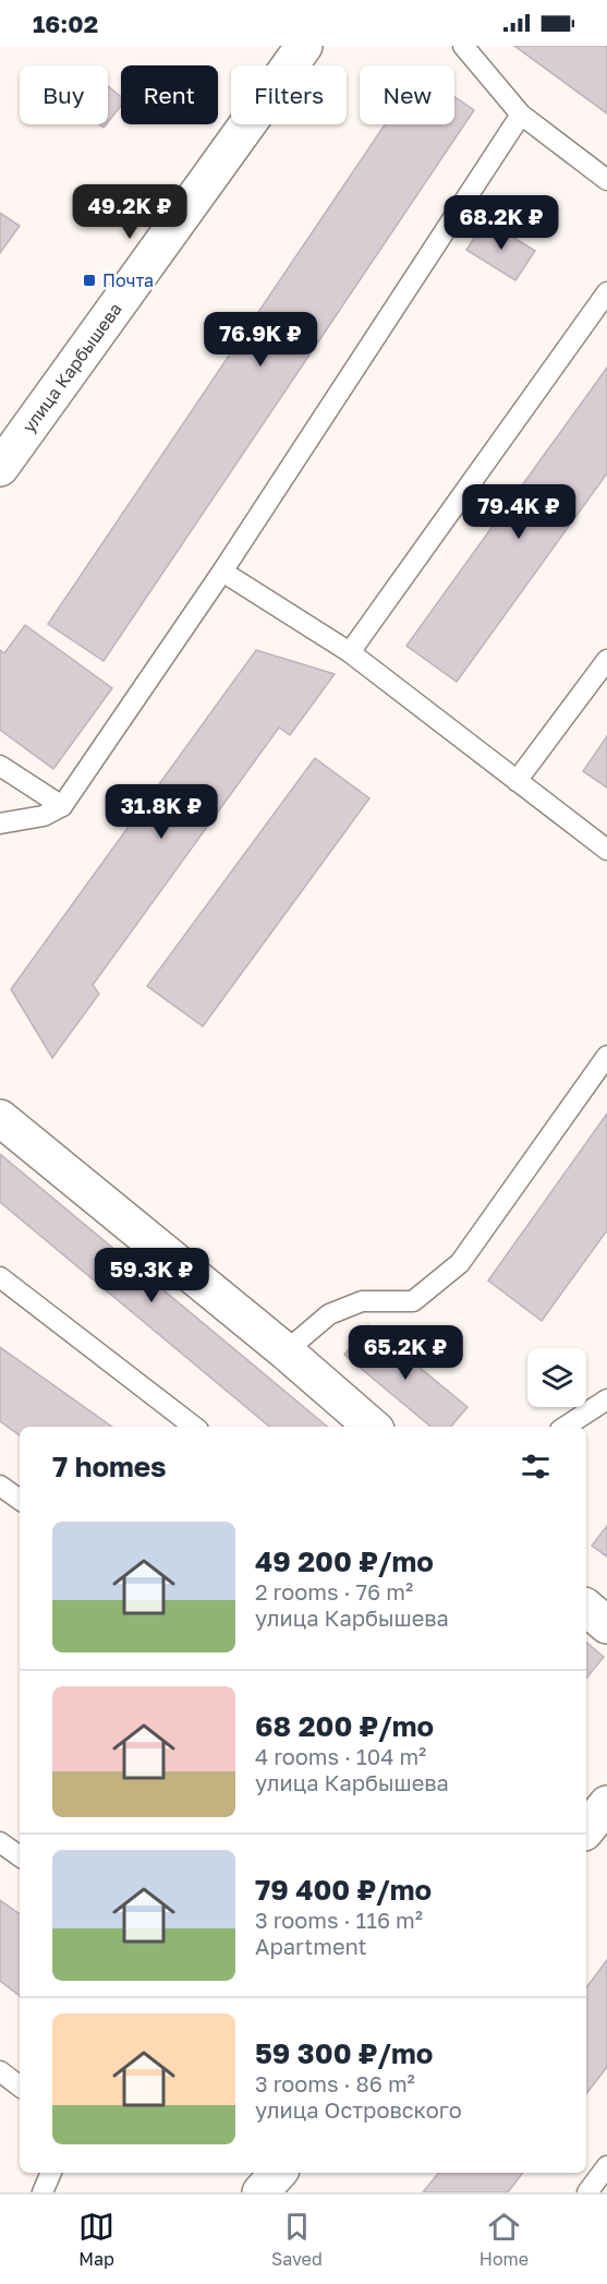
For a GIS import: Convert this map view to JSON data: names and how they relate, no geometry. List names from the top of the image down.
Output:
{
  "streets": {
    "street": ["улица Карбышева"]
  },
  "places": {
    "transit": ["Почта"]
  },
  "page": {
    "status": "16:02",
    "chip": [
      "Buy",
      "Rent",
      "Filters",
      "New"
    ],
    "price": [
      "49.2K ₽",
      "68.2K ₽",
      "76.9K ₽",
      "79.4K ₽",
      "31.8K ₽",
      "59.3K ₽",
      "65.2K ₽"
    ],
    "heading": "7 homes",
    "list": [
      {
        "name": "49 200 ₽/mo",
        "note": "2 rooms · 76 m² · улица Карбышева"
      },
      {
        "name": "68 200 ₽/mo",
        "note": "4 rooms · 104 m² · улица Карбышева"
      },
      {
        "name": "79 400 ₽/mo",
        "note": "3 rooms · 116 m² · Apartment"
      },
      {
        "name": "59 300 ₽/mo",
        "note": "3 rooms · 86 m² · улица Островского"
      }
    ],
    "tabs": ["Map", "Saved", "Home"]
  }
}
